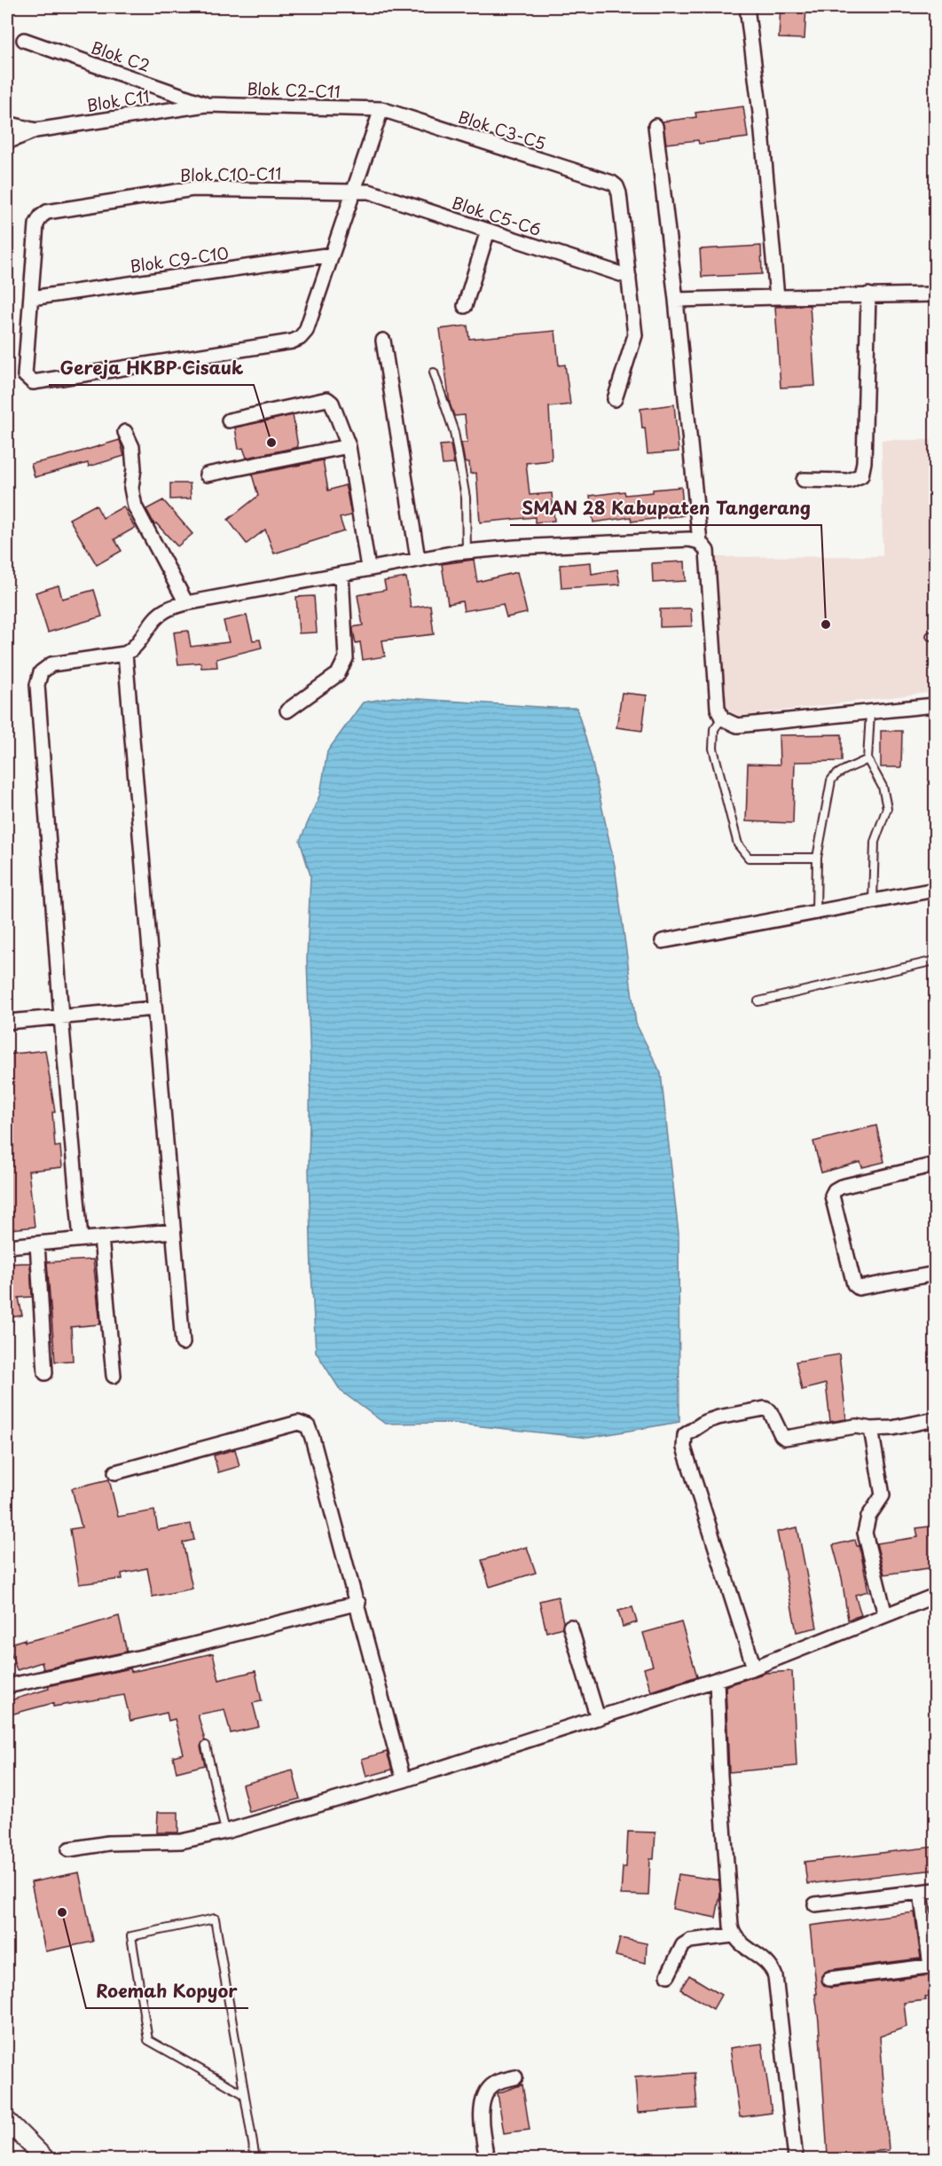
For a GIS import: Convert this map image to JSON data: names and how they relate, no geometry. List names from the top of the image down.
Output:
{
  "streets": {
    "street": [
      "Blok C2",
      "Blok C2-C11",
      "Blok C11",
      "Blok C3-C5",
      "Blok C10-C11",
      "Blok C5-C6",
      "Blok C9-C10"
    ]
  },
  "crossings": [
    ["Blok C2", "Blok C2-C11"],
    ["Blok C2", "Blok C11"],
    ["Blok C2-C11", "Blok C11"],
    ["Blok C2-C11", "Blok C3-C5"],
    ["Blok C3-C5", "Blok C5-C6"],
    ["Blok C10-C11", "Blok C5-C6"],
    ["Blok C10-C11", "Blok C9-C10"]
  ],
  "places": ["Gereja HKBP Cisauk", "SMAN 28 Kabupaten Tangerang", "Roemah Kopyor"]
}
